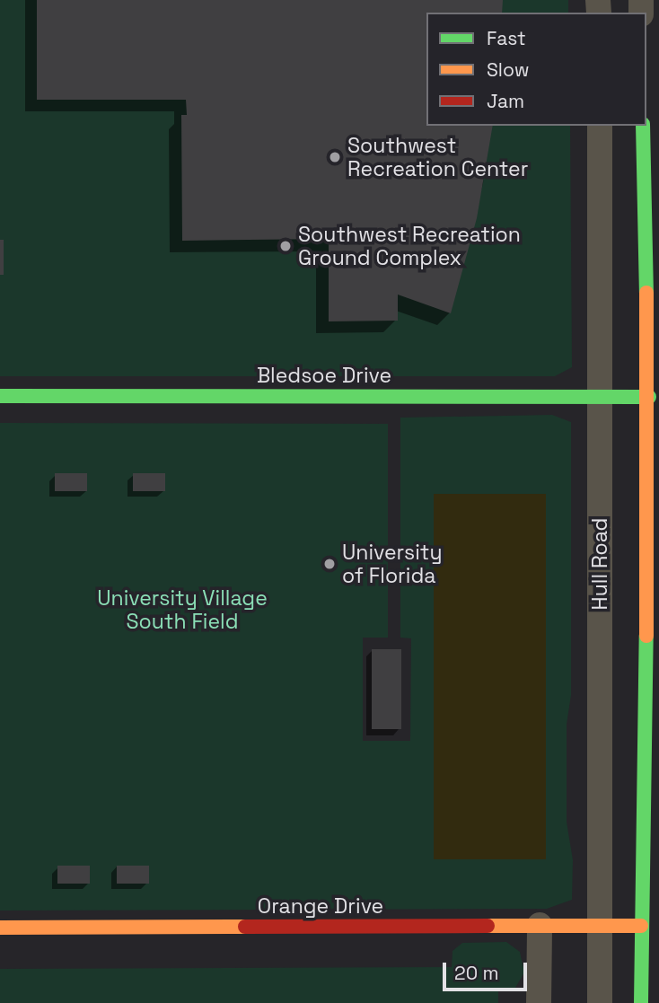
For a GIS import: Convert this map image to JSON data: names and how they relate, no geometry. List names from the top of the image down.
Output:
{
  "streets": {
    "street": ["Bledsoe Drive", "Hull Road", "Orange Drive"]
  },
  "crossings": [
    ["Bledsoe Drive", "Hull Road"],
    ["Hull Road", "Orange Drive"]
  ],
  "parks": ["University Village South Field"],
  "places": ["Southwest Recreation Center", "Southwest Recreation Ground Complex", "University of Florida"],
  "legend": ["Fast", "Slow", "Jam"],
  "scale_bar": "20 m"
}
